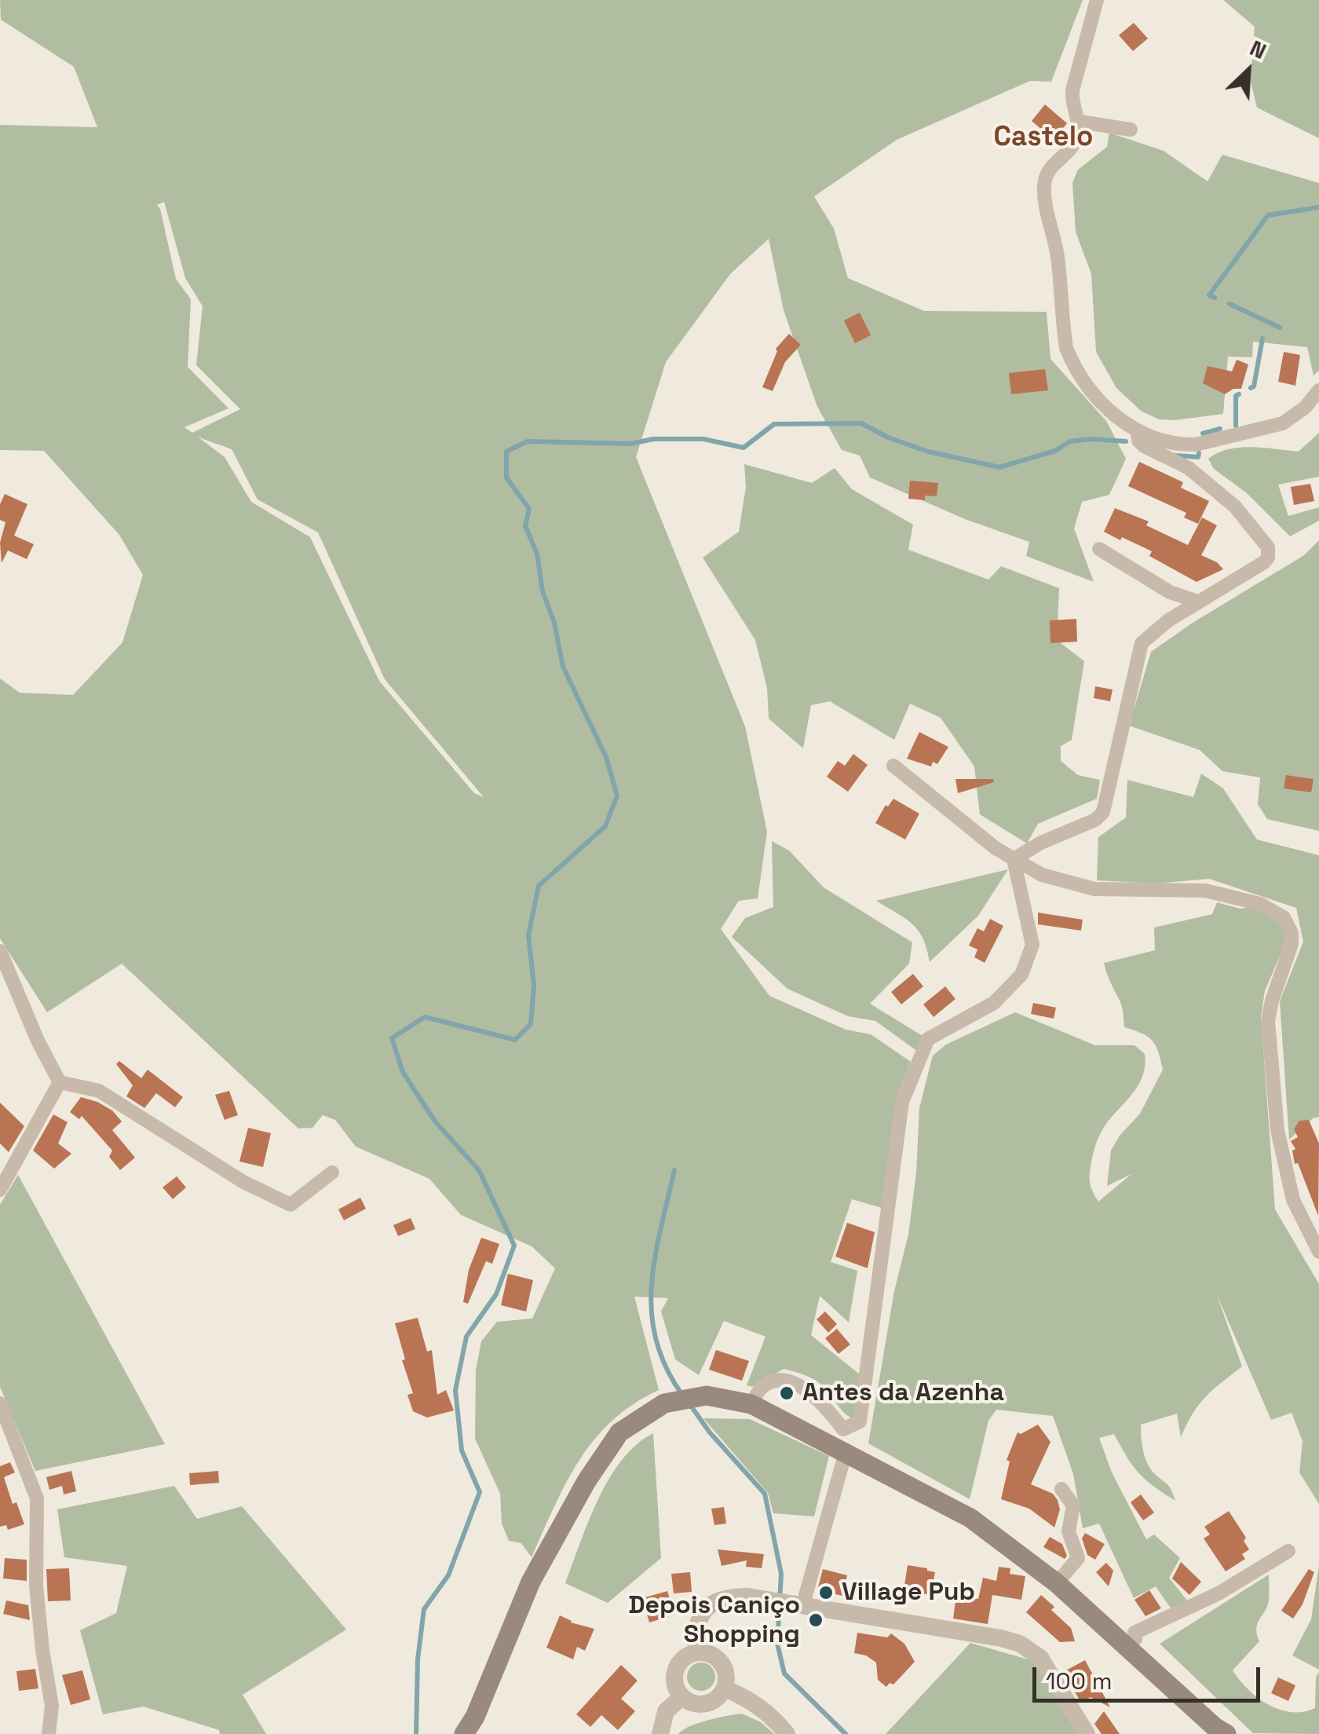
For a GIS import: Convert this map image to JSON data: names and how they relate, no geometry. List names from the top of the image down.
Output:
{
  "districts": ["Castelo"],
  "places": ["Antes da Azenha", "Village Pub", "Depois Caniço Shopping"],
  "scale_bar": "100 m",
  "north": "top right"
}
